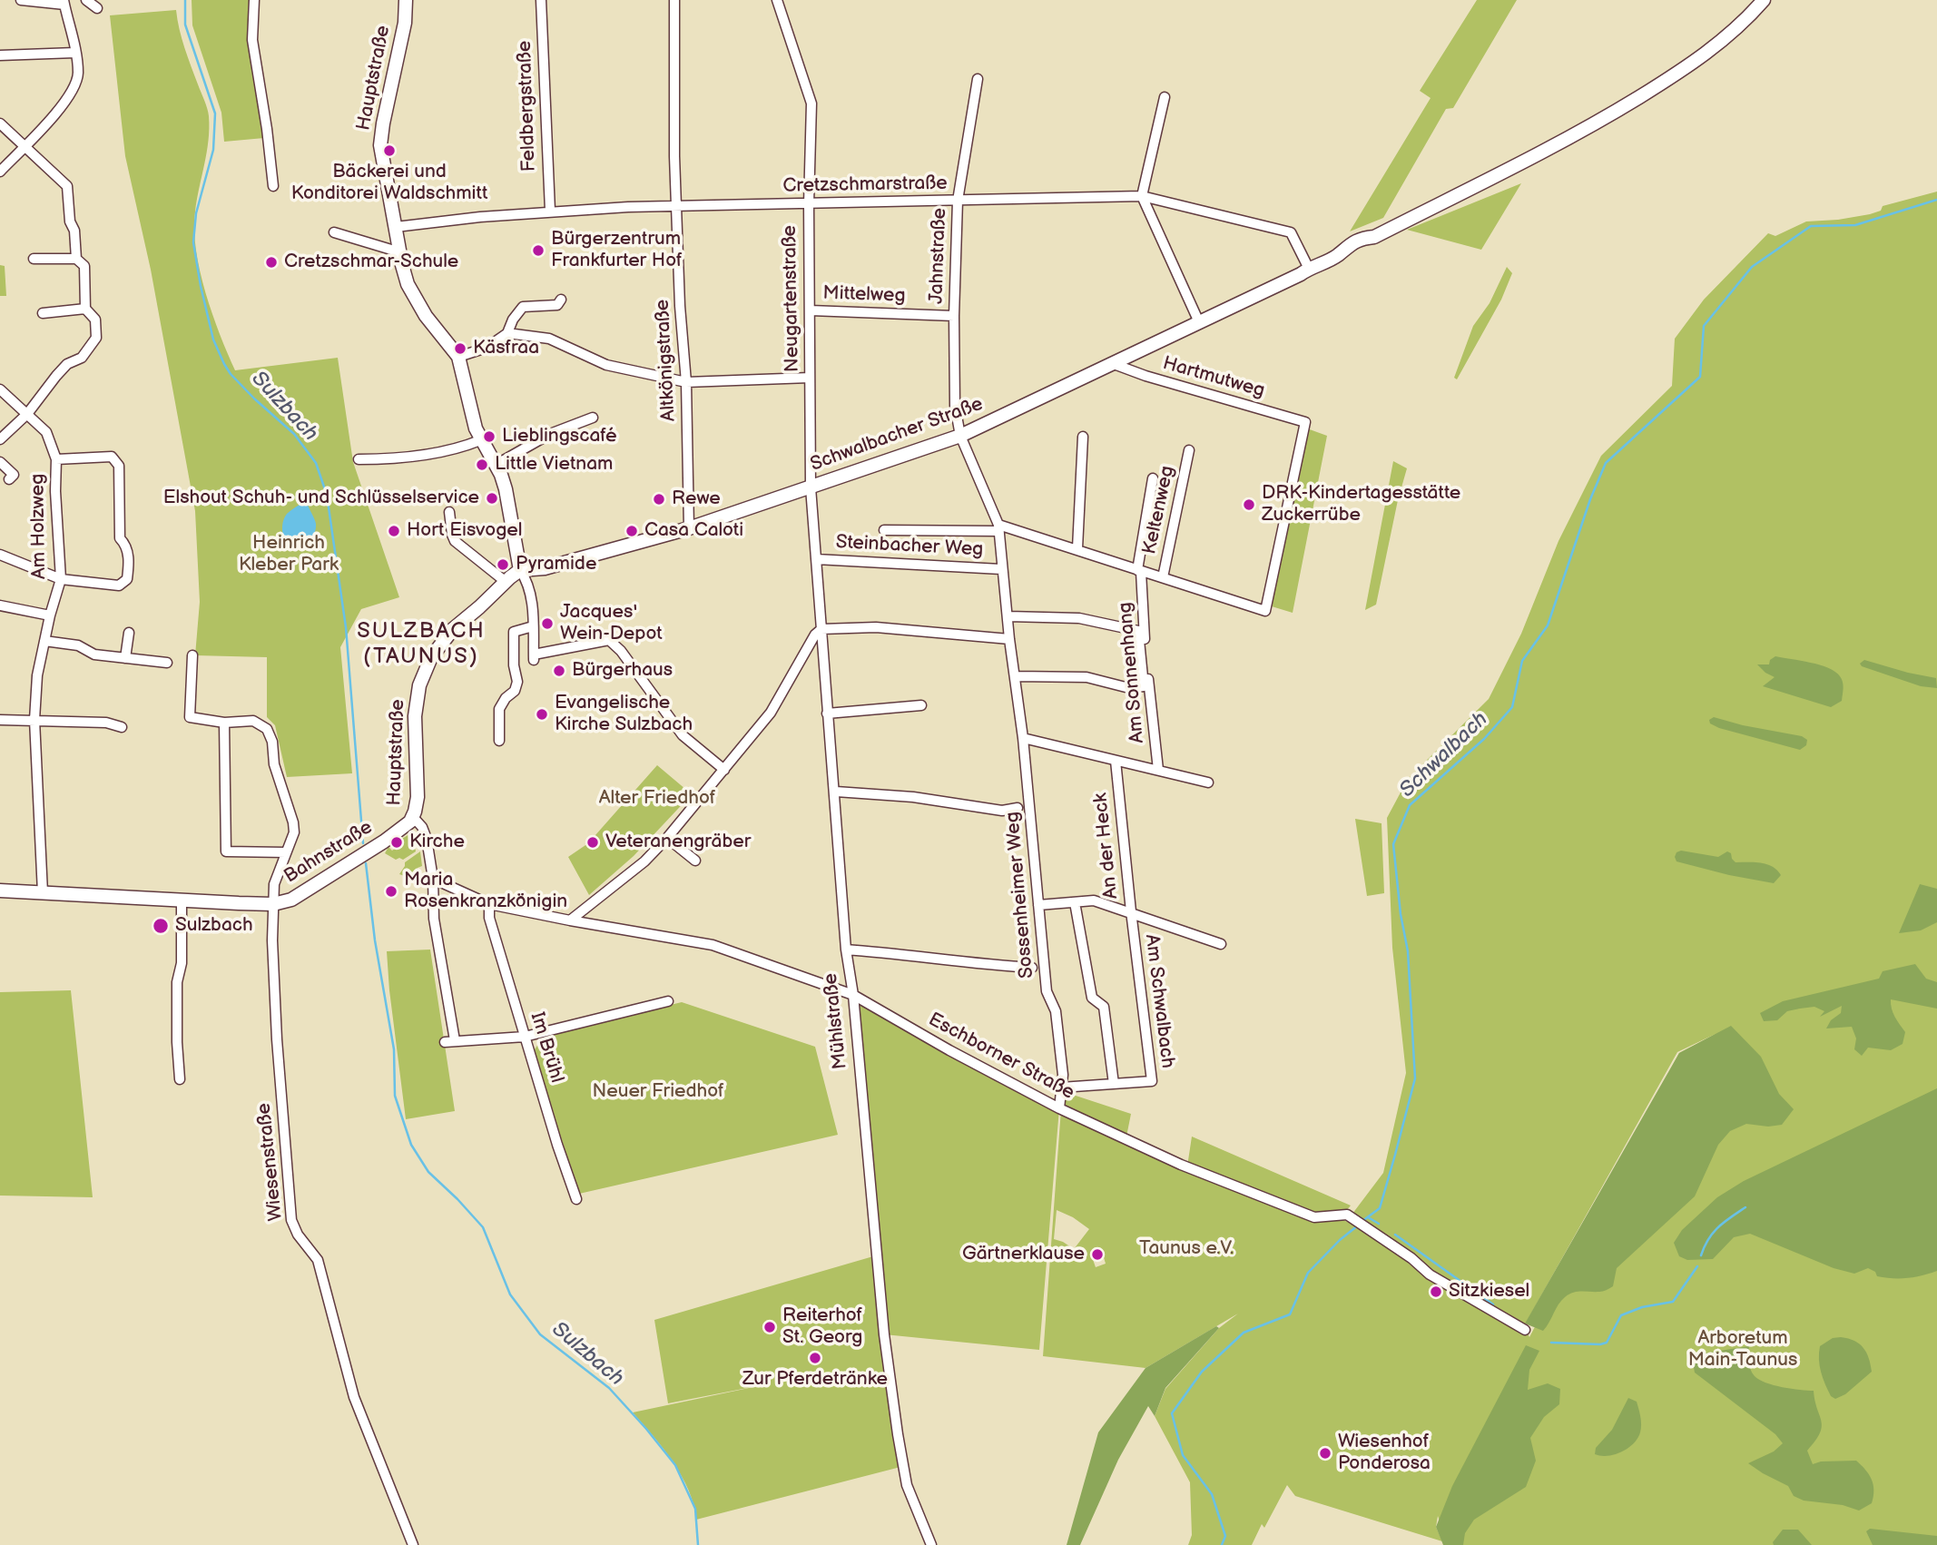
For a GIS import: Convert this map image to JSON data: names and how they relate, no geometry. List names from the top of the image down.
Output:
{
  "streets": {
    "street": [
      "Hauptstraße",
      "Feldbergstraße",
      "Cretzschmarstraße",
      "Jahnstraße",
      "Mittelweg",
      "Neugartenstraße",
      "Altkönigstraße",
      "Hartmutweg",
      "Schwalbacher Straße",
      "Keltenweg",
      "Am Holzweg",
      "Steinbacher Weg",
      "Am Sonnenhang",
      "An der Heck",
      "Bahnstraße",
      "Sossenheimer Weg",
      "Am Schwalbach",
      "Mühlstraße",
      "Im Brühl",
      "Eschborner Straße",
      "Wiesenstraße"
    ]
  },
  "crossings": [
    ["Hauptstraße", "Cretzschmarstraße"],
    ["Hauptstraße", "Schwalbacher Straße"],
    ["Hauptstraße", "Bahnstraße"],
    ["Feldbergstraße", "Cretzschmarstraße"],
    ["Cretzschmarstraße", "Jahnstraße"],
    ["Cretzschmarstraße", "Neugartenstraße"],
    ["Cretzschmarstraße", "Altkönigstraße"],
    ["Cretzschmarstraße", "Schwalbacher Straße"],
    ["Jahnstraße", "Mittelweg"],
    ["Jahnstraße", "Schwalbacher Straße"],
    ["Jahnstraße", "Sossenheimer Weg"],
    ["Mittelweg", "Neugartenstraße"],
    ["Neugartenstraße", "Schwalbacher Straße"],
    ["Neugartenstraße", "Mühlstraße"],
    ["Altkönigstraße", "Schwalbacher Straße"],
    ["Hartmutweg", "Schwalbacher Straße"],
    ["Hartmutweg", "Keltenweg"],
    ["Schwalbacher Straße", "Sossenheimer Weg"],
    ["Schwalbacher Straße", "Mühlstraße"],
    ["Keltenweg", "Am Sonnenhang"],
    ["Keltenweg", "Sossenheimer Weg"],
    ["Am Holzweg", "Bahnstraße"],
    ["Steinbacher Weg", "Sossenheimer Weg"],
    ["Steinbacher Weg", "Mühlstraße"],
    ["An der Heck", "Sossenheimer Weg"],
    ["An der Heck", "Am Schwalbach"],
    ["Bahnstraße", "Wiesenstraße"],
    ["Sossenheimer Weg", "Am Schwalbach"],
    ["Sossenheimer Weg", "Eschborner Straße"],
    ["Mühlstraße", "Eschborner Straße"],
    ["Im Brühl", "Eschborner Straße"]
  ],
  "districts": ["SULZBACH (TAUNUS)"],
  "water": ["Sulzbach", "Schwalbach"],
  "parks": [
    "Heinrich Kleber Park",
    "Alter Friedhof",
    "Neuer Friedhof",
    "Taunus e.V.",
    "Arboretum Main-Taunus"
  ],
  "places": [
    "Bäckerei und Konditorei Waldschmitt",
    "Bürgerzentrum Frankfurter Hof",
    "Cretzschmar-Schule",
    "Käsfraa",
    "Lieblingscafé",
    "Little Vietnam",
    "Elshout Schuh- und Schlüsselservice",
    "Rewe",
    "DRK-Kindertagesstätte Zuckerrübe",
    "Hort Eisvogel",
    "Casa Caloti",
    "Pyramide",
    "Jacques' Wein-Depot",
    "Bürgerhaus",
    "Evangelische Kirche Sulzbach",
    "Kirche",
    "Veteranengräber",
    "Maria Rosenkranzkönigin",
    "Sulzbach",
    "Gärtnerklause",
    "Sitzkiesel",
    "Reiterhof St. Georg",
    "Zur Pferdetränke",
    "Wiesenhof Ponderosa"
  ]
}
